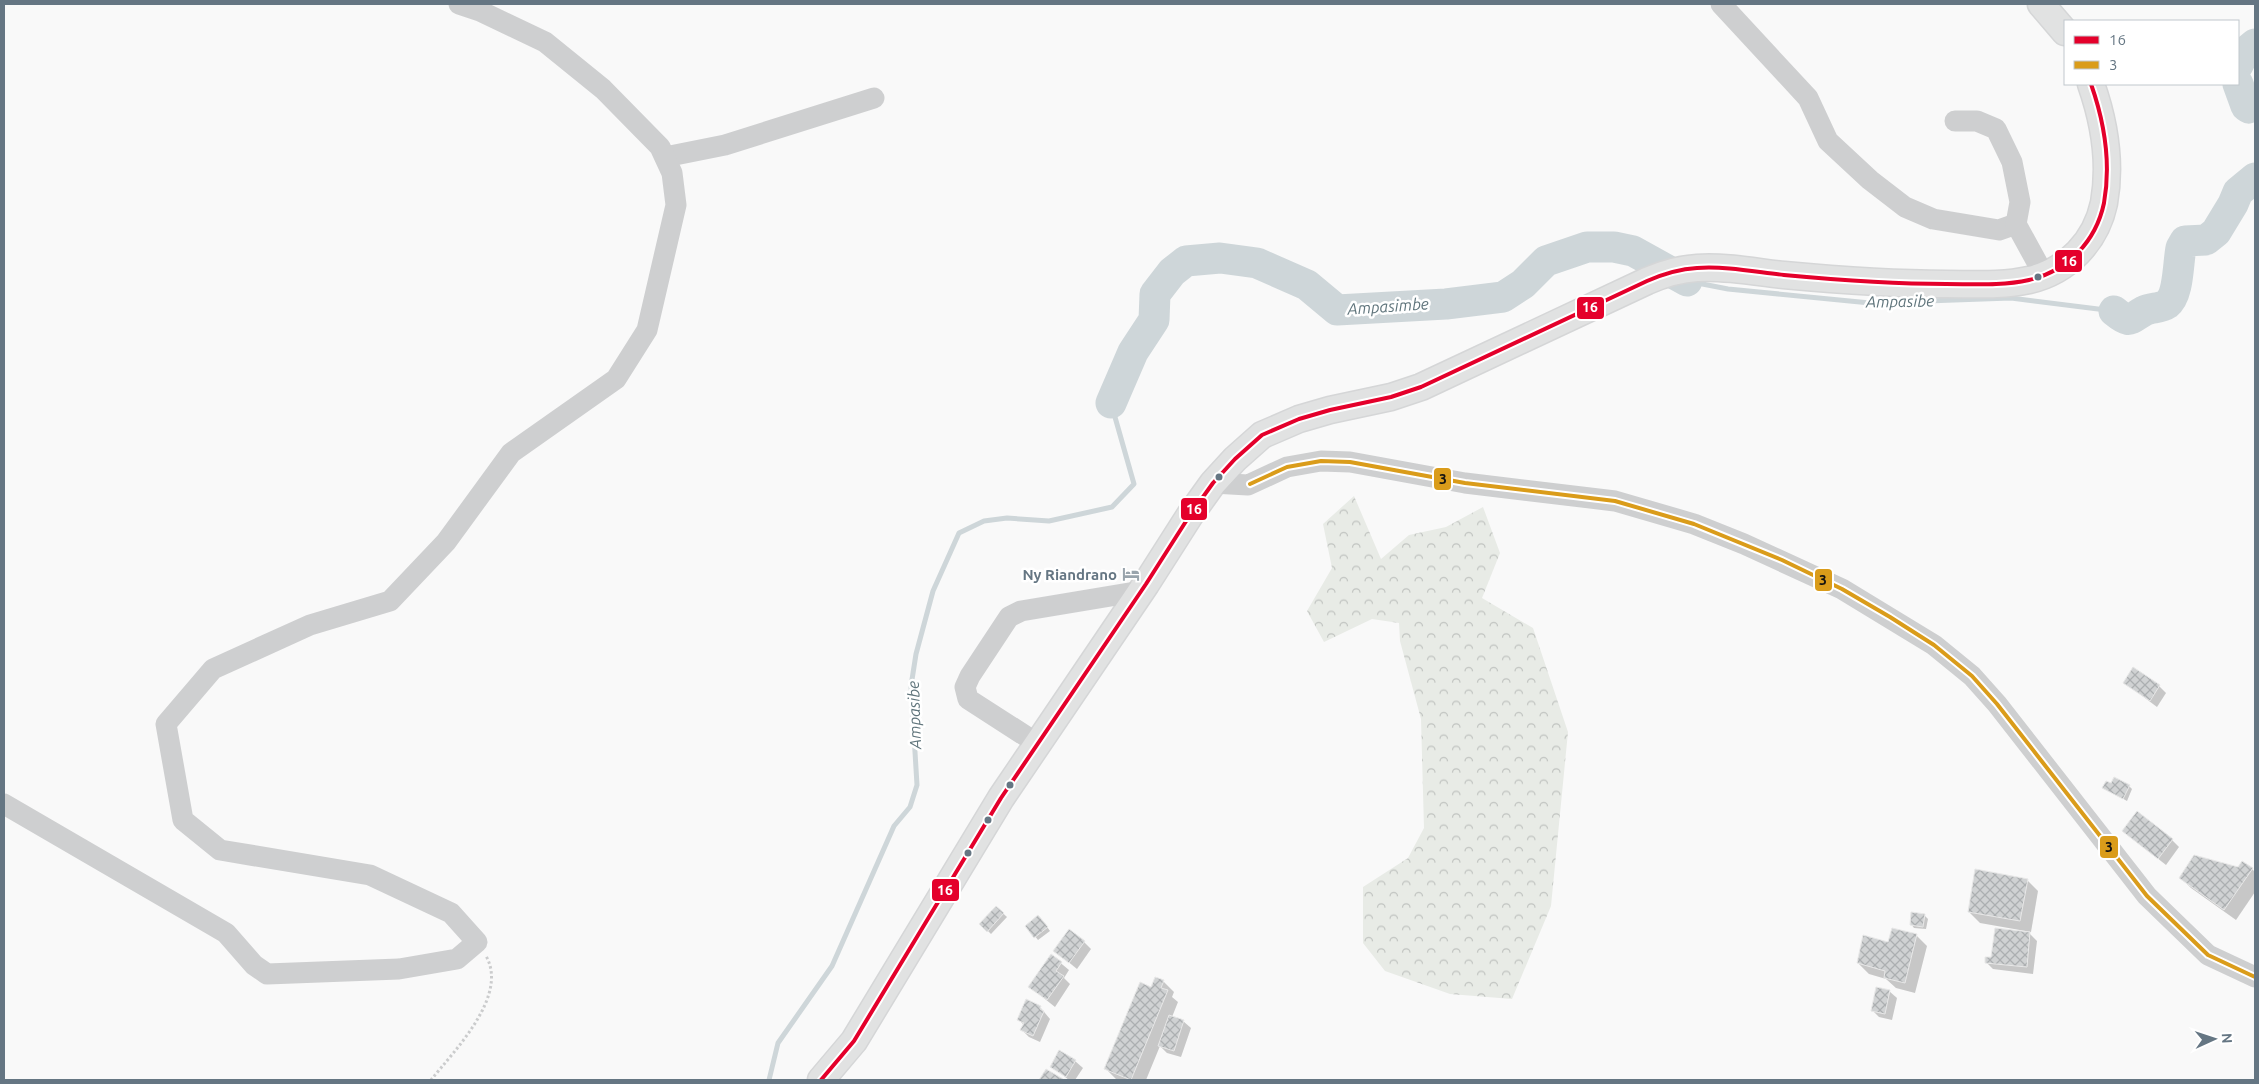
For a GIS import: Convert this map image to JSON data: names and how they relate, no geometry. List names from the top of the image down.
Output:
{
  "water": ["Ampasibe", "Ampasimbe"],
  "places": {
    "hotel": ["Ny Riandrano"]
  },
  "lines": ["transit line 16", "transit line 3"],
  "legend": ["16", "3"],
  "north": "right"
}
